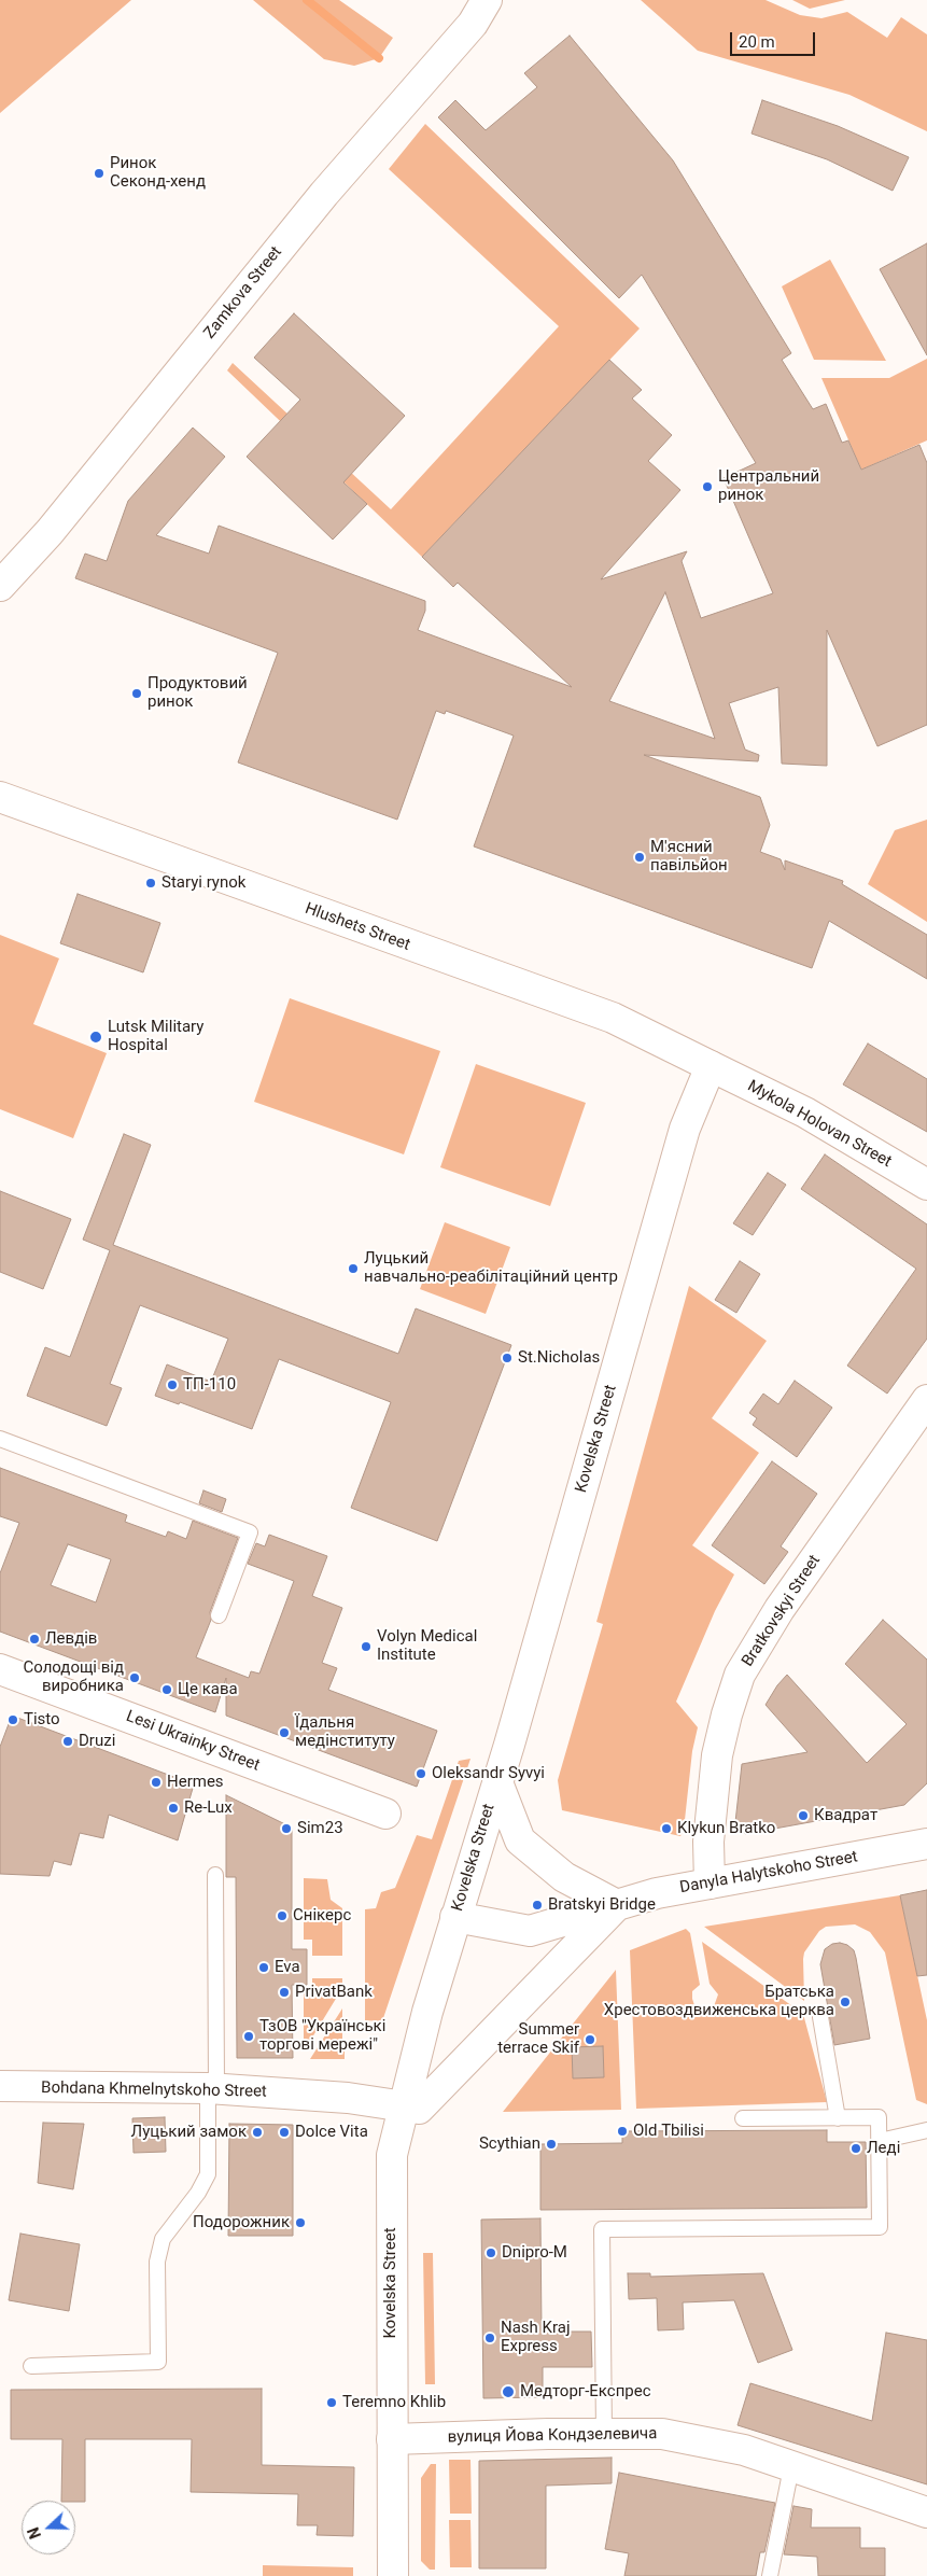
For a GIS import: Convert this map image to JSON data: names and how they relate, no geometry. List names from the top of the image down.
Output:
{
  "streets": {
    "main road": [
      "Zamkova Street",
      "Hlushets Street",
      "Mykola Holovan Street",
      "Kovelska Street",
      "Bratkovskyi Street",
      "Lesi Ukrainky Street",
      "Danyla Halytskoho Street",
      "Bohdana Khmelnytskoho Street",
      "вулиця Йова Кондзелевича"
    ]
  },
  "crossings": [
    ["Hlushets Street", "Mykola Holovan Street"],
    ["Hlushets Street", "Kovelska Street"],
    ["Mykola Holovan Street", "Kovelska Street"],
    ["Kovelska Street", "Danyla Halytskoho Street"],
    ["Kovelska Street", "Bohdana Khmelnytskoho Street"],
    ["Kovelska Street", "вулиця Йова Кондзелевича"],
    ["Bratkovskyi Street", "Danyla Halytskoho Street"]
  ],
  "places": [
    "Ринок Секонд-хенд",
    "Центральний ринок",
    "Продуктовий ринок",
    "М'ясний павільйон",
    "Staryi rynok",
    "Lutsk Military Hospital",
    "Луцький навчально-реабілітаційний центр",
    "St.Nicholas",
    "ТП-110",
    "Левдів",
    "Volyn Medical Institute",
    "Солодощі від виробника",
    "Це кава",
    "Tisto",
    "Їдальня медінституту",
    "Druzi",
    "Oleksandr Syvyi",
    "Hermes",
    "Re-Lux",
    "Квадрат",
    "Sim23",
    "Klykun Bratko",
    "Bratskyi Bridge",
    "Снікерс",
    "Eva",
    "PrivatBank",
    "Братська Хрестовоздвиженська церква",
    "ТзОВ \"Українські торгові мережі\"",
    "Summer terrace Skif",
    "Old Tbilisi",
    "Луцький замок",
    "Dolce Vita",
    "Scythian",
    "Леді",
    "Подорожник",
    "Dnipro-M",
    "Nash Kraj Express",
    "Медторг-Експрес",
    "Teremno Khlib"
  ],
  "scale_bar": "20 m",
  "north": "left"
}
